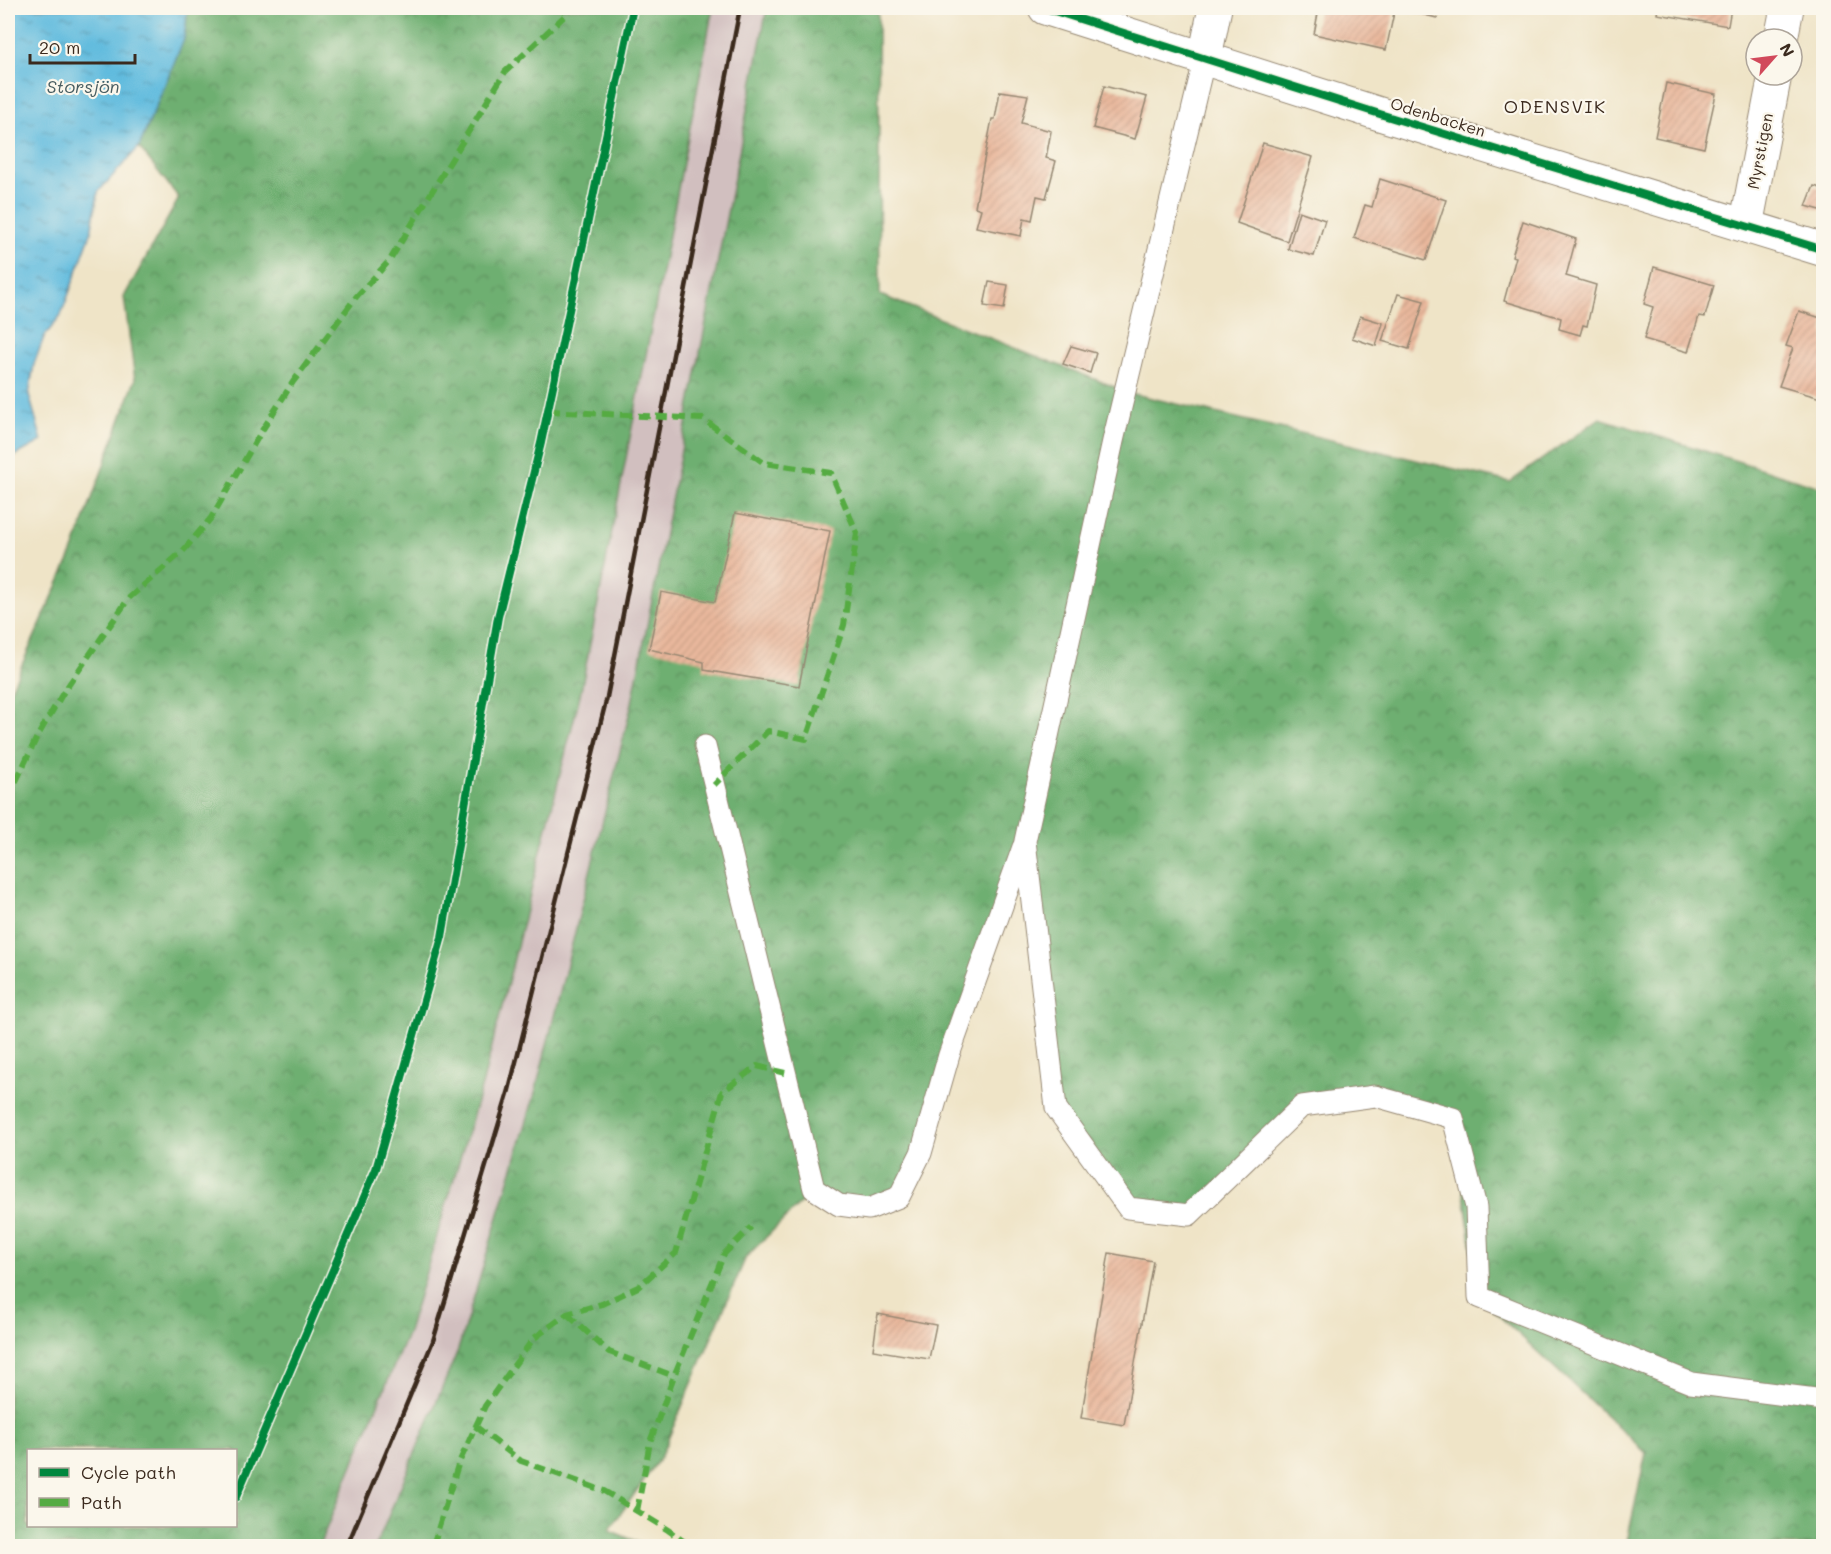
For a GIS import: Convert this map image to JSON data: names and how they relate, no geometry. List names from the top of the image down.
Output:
{
  "streets": {
    "street": ["Odenbacken", "Myrstigen"]
  },
  "crossings": [
    ["Odenbacken", "Myrstigen"]
  ],
  "districts": ["ODENSVIK"],
  "water": ["Storsjön"],
  "legend": ["Cycle path", "Path"],
  "scale_bar": "20 m",
  "north": "top right"
}
